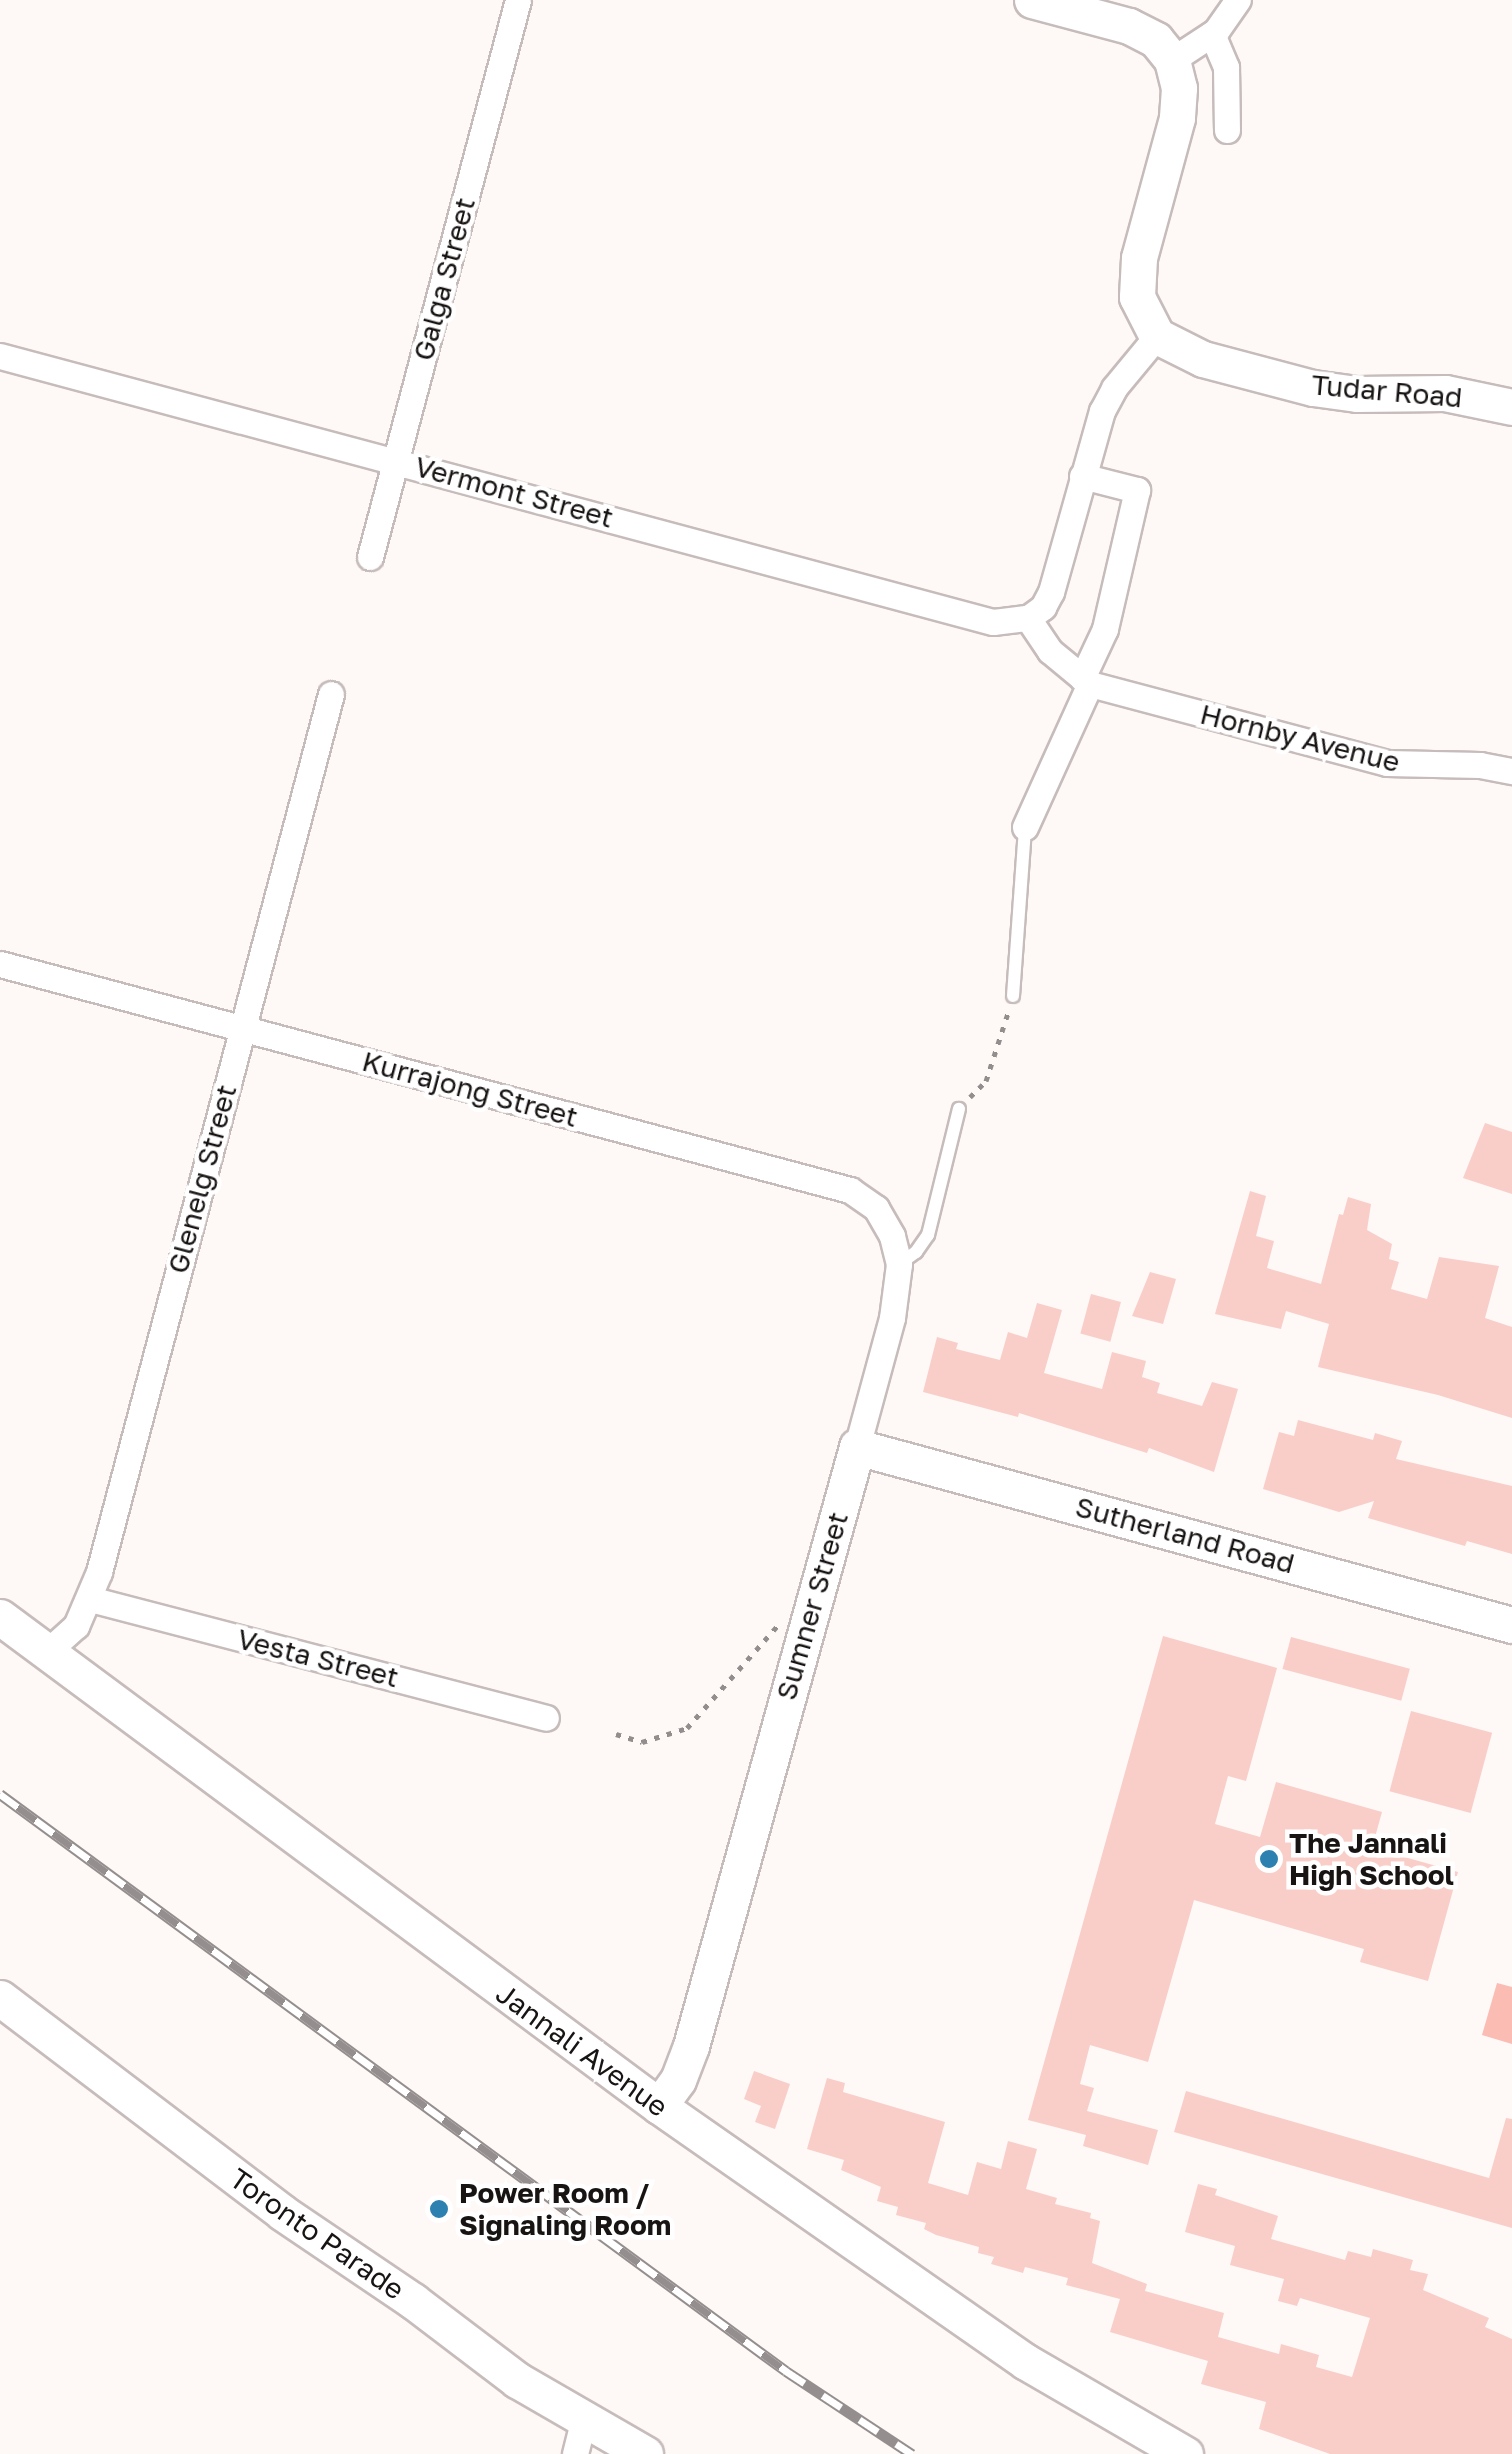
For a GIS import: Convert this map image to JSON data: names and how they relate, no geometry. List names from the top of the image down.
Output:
{
  "streets": {
    "street": [
      "Galga Street",
      "Tudar Road",
      "Vermont Street",
      "Hornby Avenue",
      "Kurrajong Street",
      "Glenelg Street",
      "Sutherland Road",
      "Sumner Street",
      "Vesta Street",
      "Jannali Avenue",
      "Toronto Parade"
    ]
  },
  "crossings": [
    ["Galga Street", "Vermont Street"],
    ["Kurrajong Street", "Glenelg Street"],
    ["Kurrajong Street", "Sumner Street"],
    ["Glenelg Street", "Vesta Street"],
    ["Glenelg Street", "Jannali Avenue"],
    ["Sutherland Road", "Sumner Street"],
    ["Sumner Street", "Jannali Avenue"]
  ],
  "places": ["The Jannali High School", "Power Room / Signaling Room"]
}
